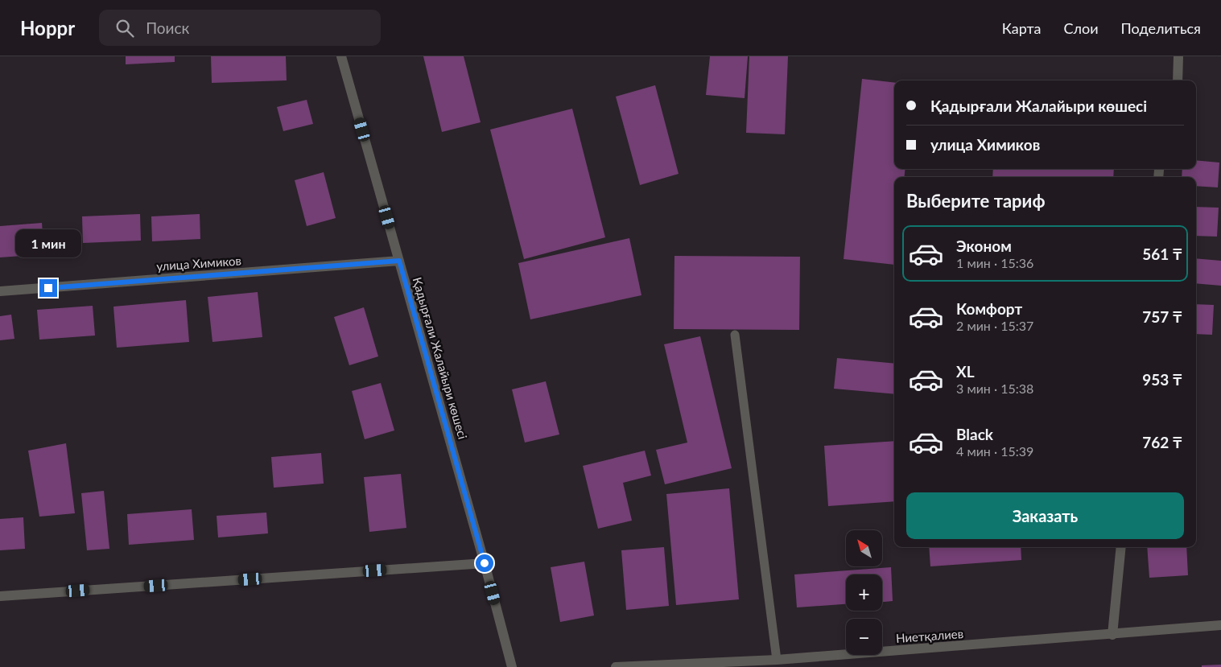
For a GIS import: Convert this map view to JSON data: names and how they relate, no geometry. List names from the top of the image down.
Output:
{
  "streets": {
    "street": ["улица Химиков", "Қадырғали Жалайыри көшесі", "Ниетқалиев"]
  },
  "crossings": [
    ["улица Химиков", "Қадырғали Жалайыри көшесі"]
  ],
  "north": "top left",
  "page": {
    "header": "Hoppr",
    "search": "Поиск",
    "nav": ["Карта", "Слои", "Поделиться"],
    "banner": ["Қадырғали Жалайыри көшесі", "улица Химиков"],
    "heading": "Выберите тариф",
    "list": [
      {
        "name": "Эконом",
        "note": "1 мин · 15:36",
        "value": "561 ₸"
      },
      {
        "name": "Комфорт",
        "note": "2 мин · 15:37",
        "value": "757 ₸"
      },
      {
        "name": "XL",
        "note": "3 мин · 15:38",
        "value": "953 ₸"
      },
      {
        "name": "Black",
        "note": "4 мин · 15:39",
        "value": "762 ₸"
      }
    ],
    "bubble": "1 мин",
    "buttons": "Заказать",
    "map_buttons": ["+", "−"]
  }
}
